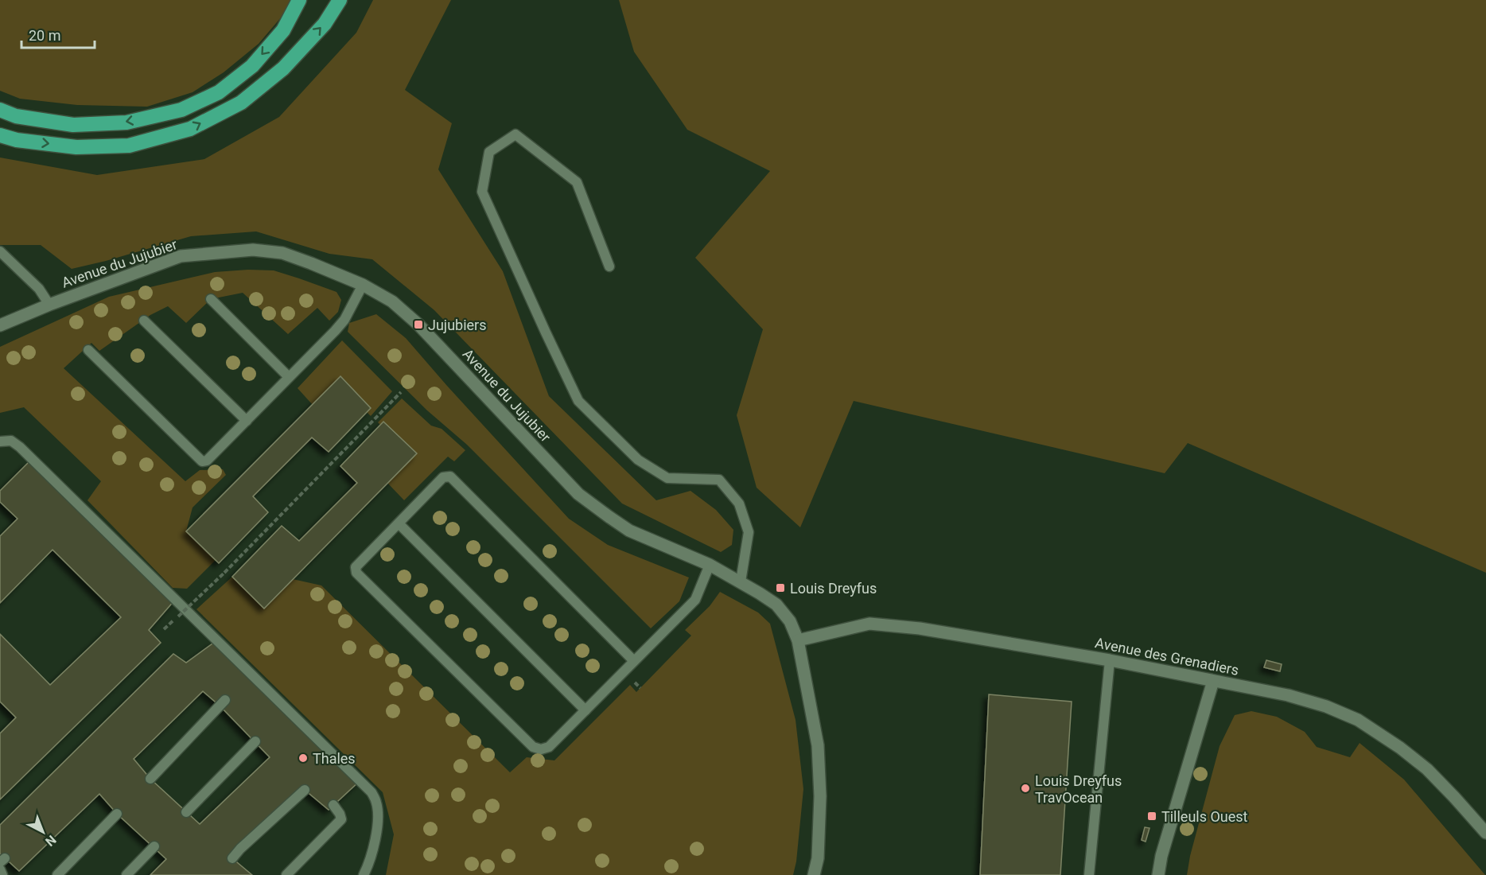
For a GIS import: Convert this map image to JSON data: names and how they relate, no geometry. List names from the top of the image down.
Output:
{
  "streets": {
    "street": ["Avenue du Jujubier", "Avenue des Grenadiers"]
  },
  "crossings": [
    ["Avenue du Jujubier", "Avenue des Grenadiers"]
  ],
  "places": {
    "transit": ["Jujubiers", "Louis Dreyfus", "Tilleuls Ouest"],
    "other": ["Thales", "Louis Dreyfus TravOcean"]
  },
  "scale_bar": "20 m",
  "north": "bottom right"
}
